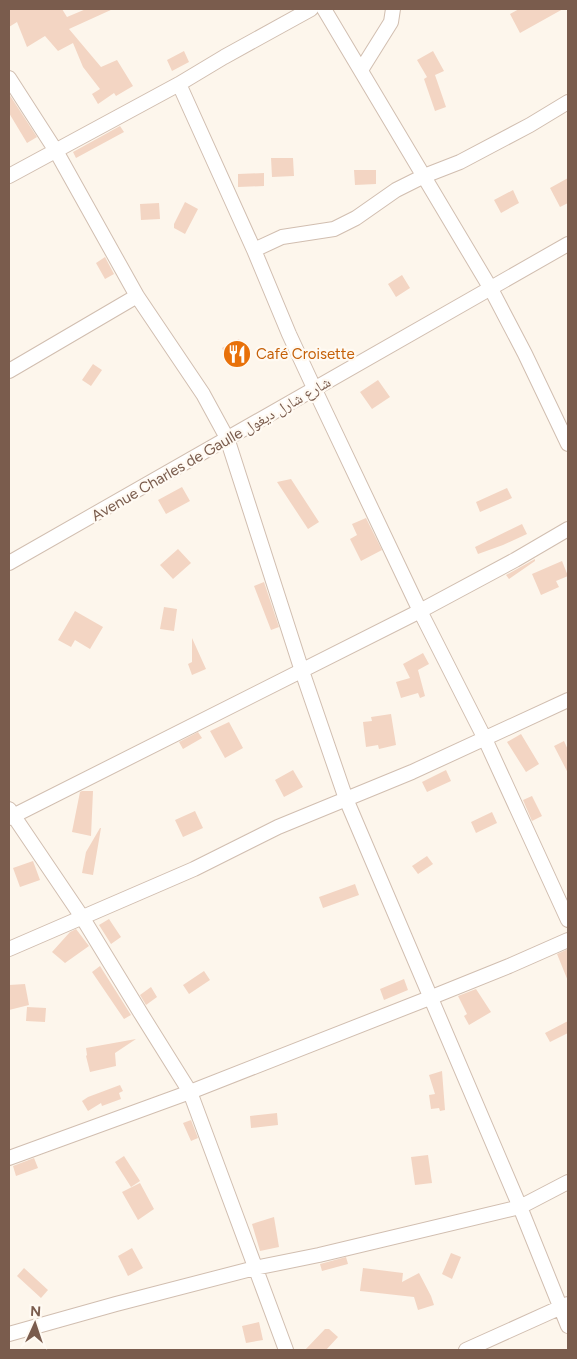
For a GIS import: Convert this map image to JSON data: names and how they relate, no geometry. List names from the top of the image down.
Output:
{
  "streets": {
    "street": ["Avenue Charles de Gaulle شارع شارل ديغول"]
  },
  "places": {
    "restaurant": ["Café Croisette"]
  },
  "north": "top"
}
